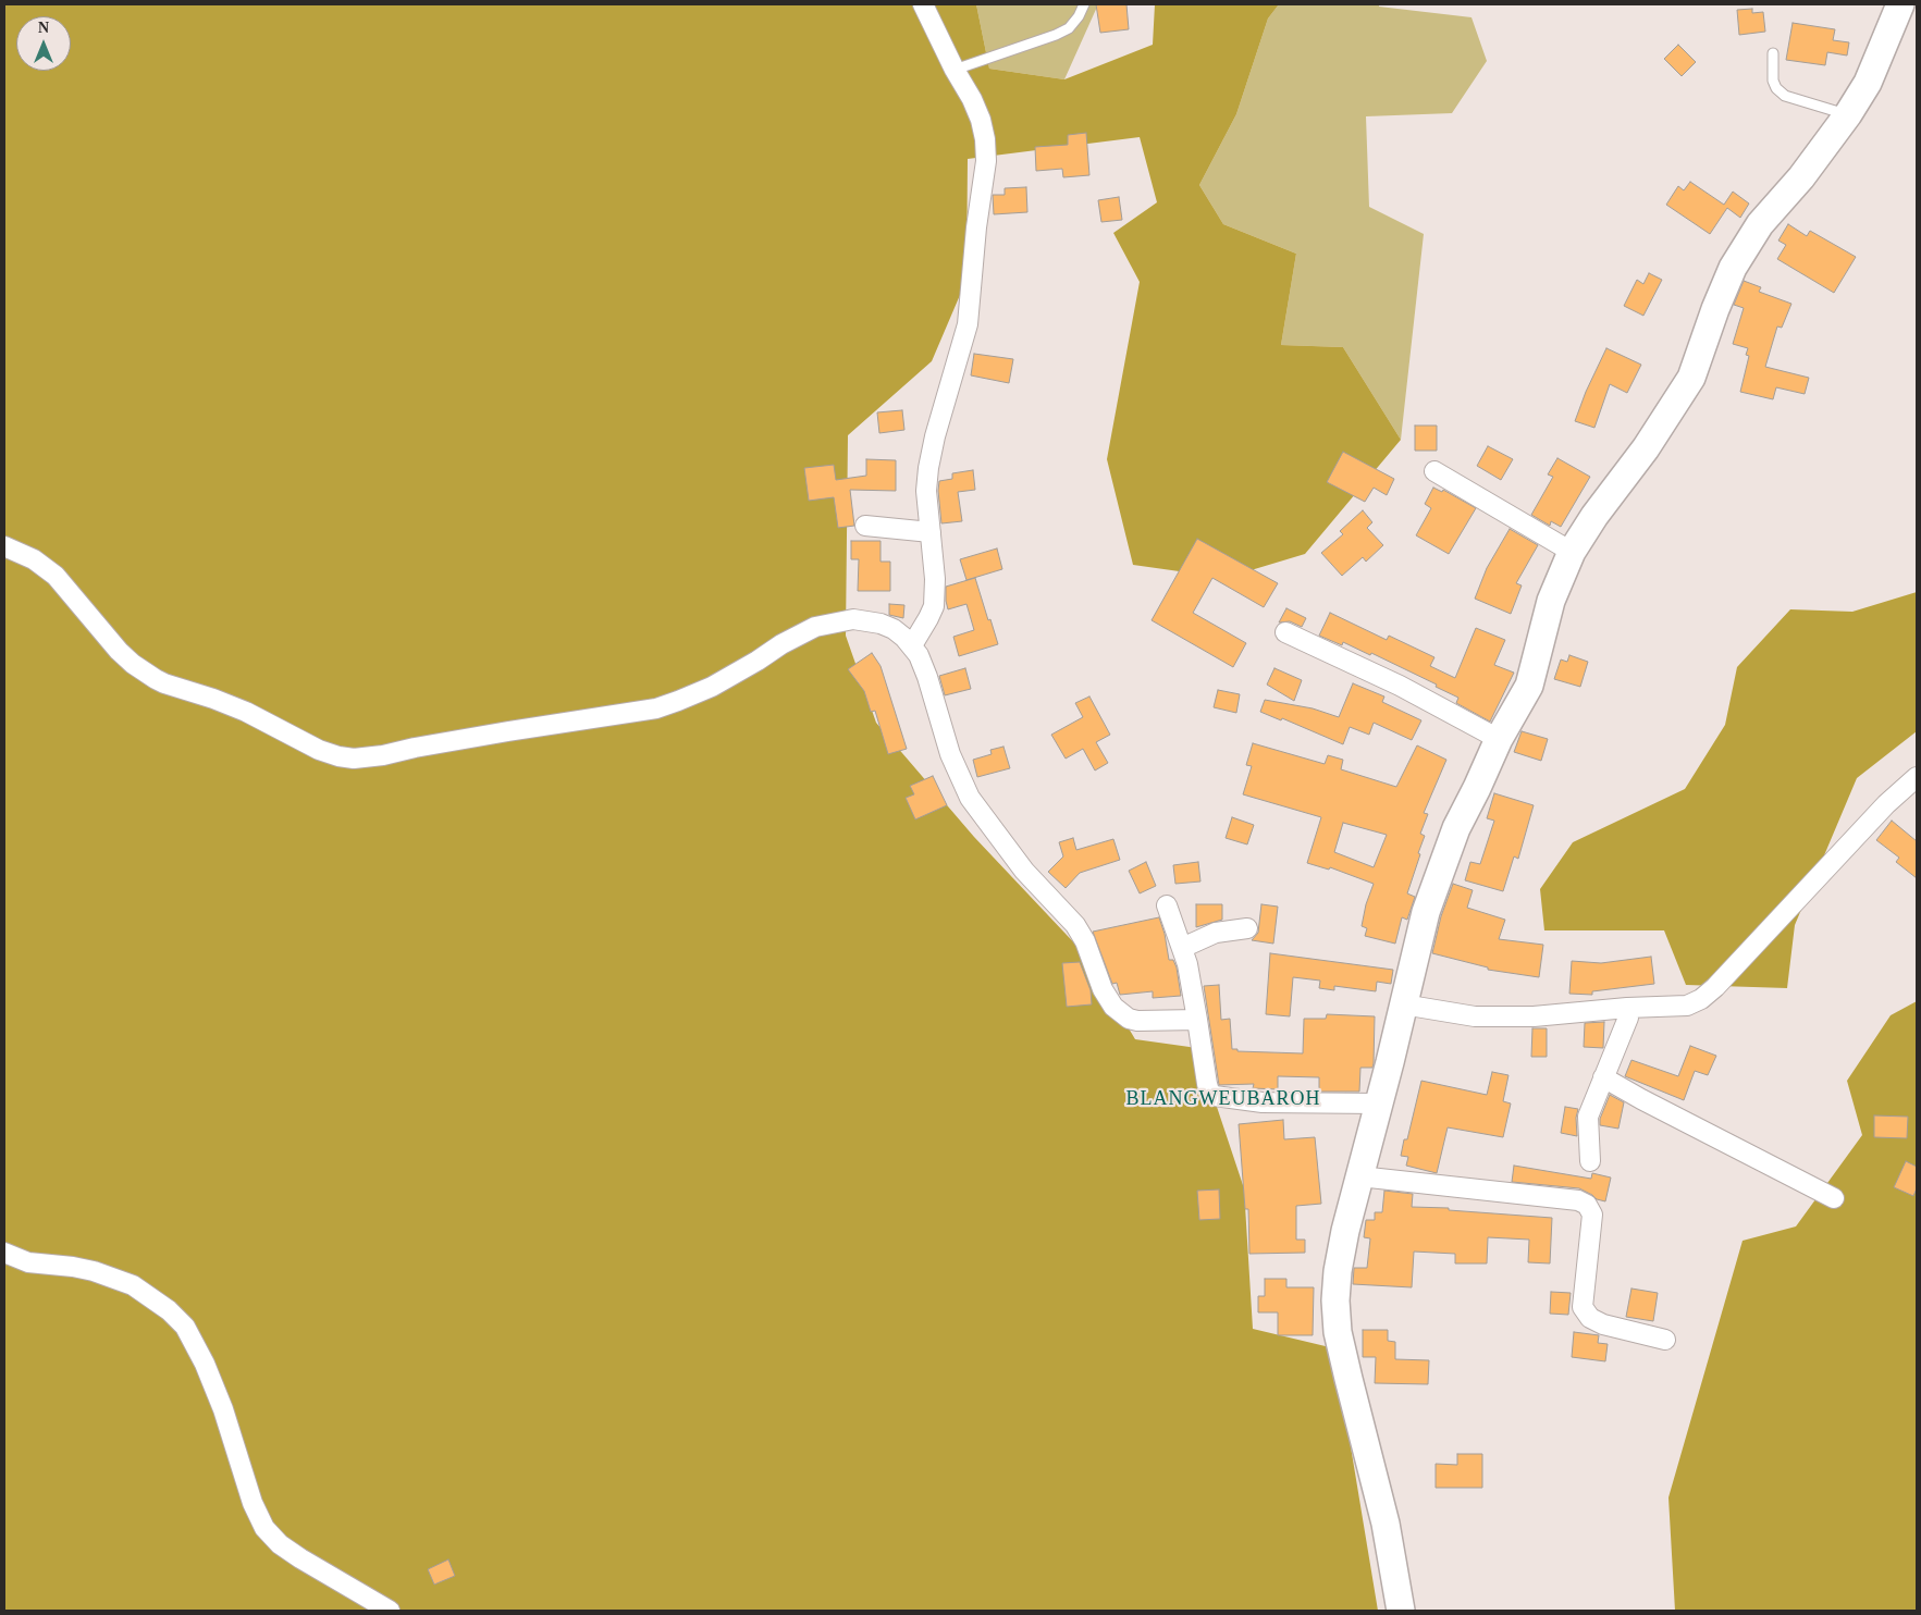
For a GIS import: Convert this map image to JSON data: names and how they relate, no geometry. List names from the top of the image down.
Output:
{
  "districts": ["BLANGWEUBAROH"],
  "north": "top"
}
